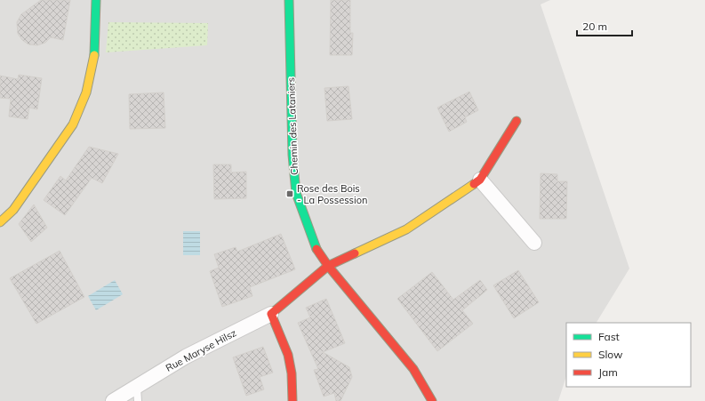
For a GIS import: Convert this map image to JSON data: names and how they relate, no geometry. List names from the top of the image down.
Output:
{
  "streets": {
    "street": ["Chemin des Lataniers", "Rue Maryse Hilsz"]
  },
  "places": {
    "transit": ["Rose des Bois - La Possession"]
  },
  "legend": ["Fast", "Slow", "Jam"],
  "scale_bar": "20 m"
}
